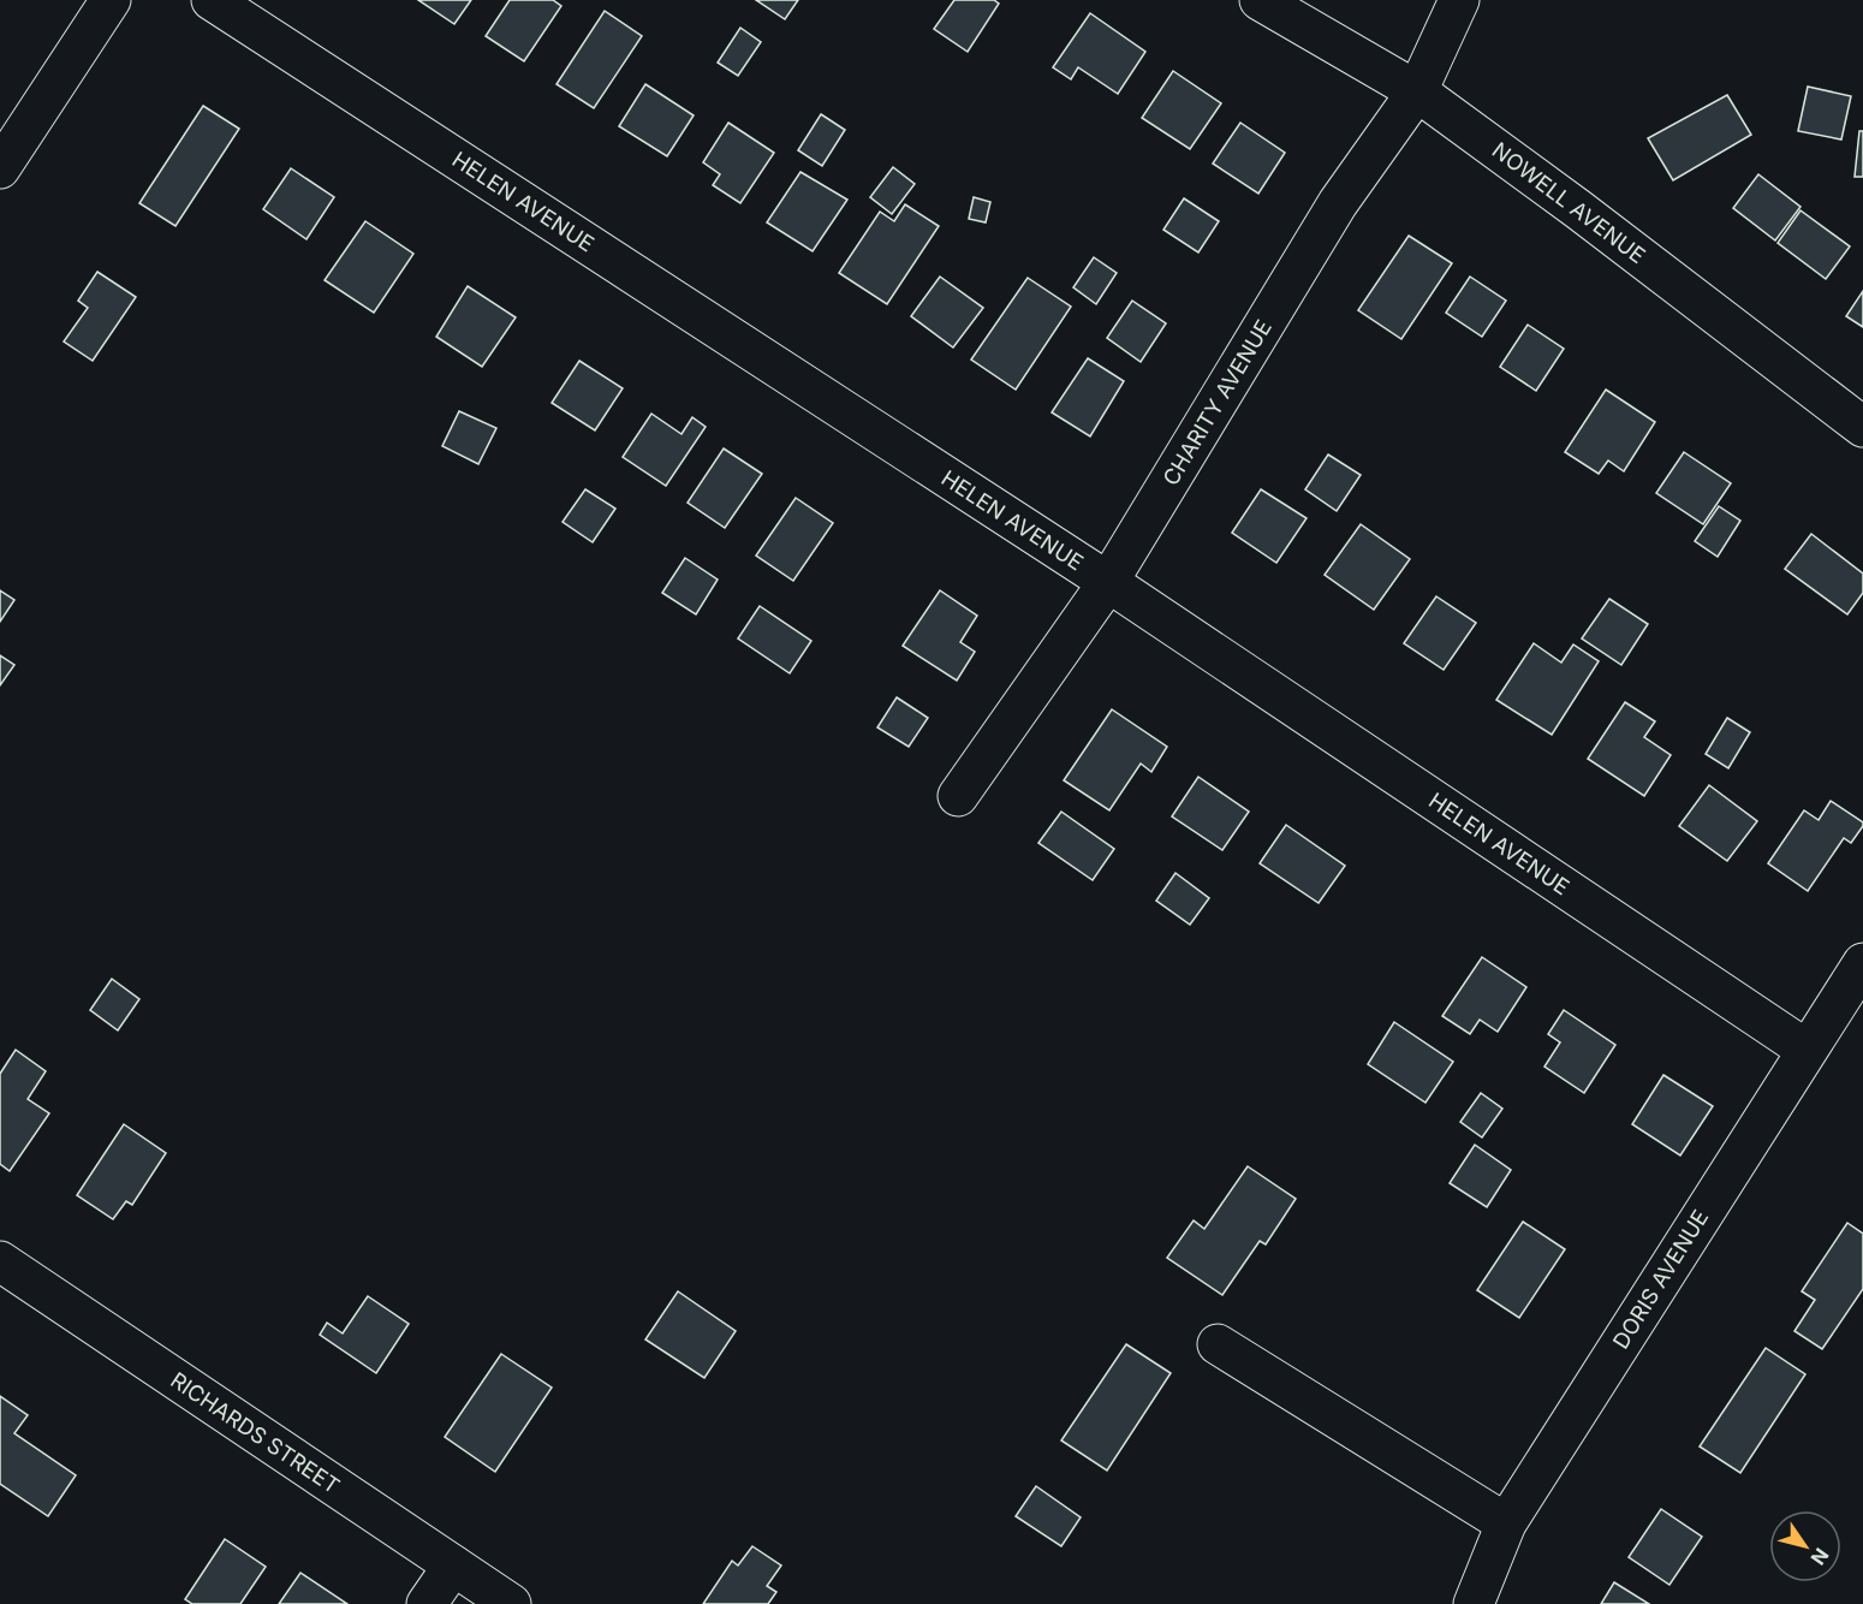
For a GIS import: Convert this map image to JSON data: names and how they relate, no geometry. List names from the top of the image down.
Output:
{
  "streets": {
    "street": [
      "HELEN AVENUE",
      "NOWELL AVENUE",
      "CHARITY AVENUE",
      "DORIS AVENUE",
      "RICHARDS STREET"
    ]
  },
  "crossings": [
    ["HELEN AVENUE", "CHARITY AVENUE"],
    ["HELEN AVENUE", "DORIS AVENUE"],
    ["NOWELL AVENUE", "CHARITY AVENUE"]
  ],
  "north": "bottom right"
}
